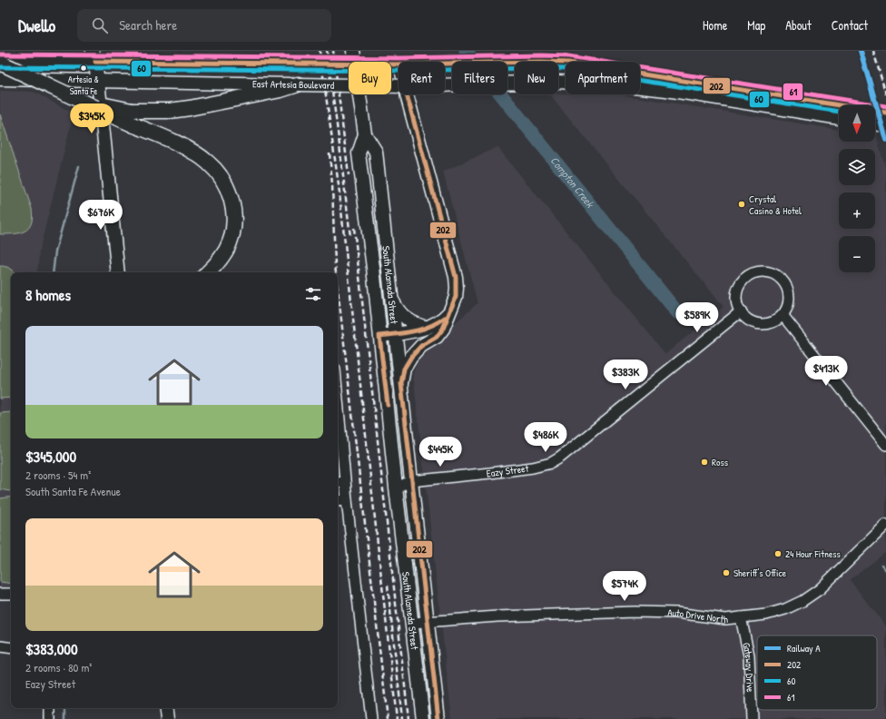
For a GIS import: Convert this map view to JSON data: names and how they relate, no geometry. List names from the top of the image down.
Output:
{
  "streets": {
    "main road": ["East Artesia Boulevard", "South Alameda Street"],
    "street": ["Eazy Street", "Auto Drive North", "Gateway Drive"]
  },
  "crossings": [
    ["South Alameda Street", "Eazy Street"],
    ["South Alameda Street", "Auto Drive North"],
    ["Auto Drive North", "Gateway Drive"]
  ],
  "water": ["Compton Creek"],
  "places": [
    "Artesia & Santa Fe",
    "Crystal Casino & Hotel",
    "Ross",
    "24 Hour Fitness",
    "Sheriff's Office"
  ],
  "lines": [
    "rail line A",
    "transit line 61",
    "transit line 202",
    "transit line 60"
  ],
  "legend": [
    "Railway A",
    "202",
    "60",
    "61"
  ],
  "north": "bottom",
  "page": {
    "header": "Dwello",
    "search": "Search here",
    "nav": [
      "Home",
      "Map",
      "About",
      "Contact"
    ],
    "chip": [
      "Buy",
      "Rent",
      "Filters",
      "New",
      "Apartment"
    ],
    "price": [
      "$345K",
      "$676K",
      "$589K",
      "$413K",
      "$383K",
      "$486K",
      "$445K",
      "$574K"
    ],
    "map_buttons": ["+", "−"],
    "heading": "8 homes",
    "list": [
      {
        "name": "$345,000",
        "note": "2 rooms · 54 m² · South Santa Fe Avenue"
      },
      {
        "name": "$383,000",
        "note": "2 rooms · 80 m² · Eazy Street"
      }
    ]
  }
}
